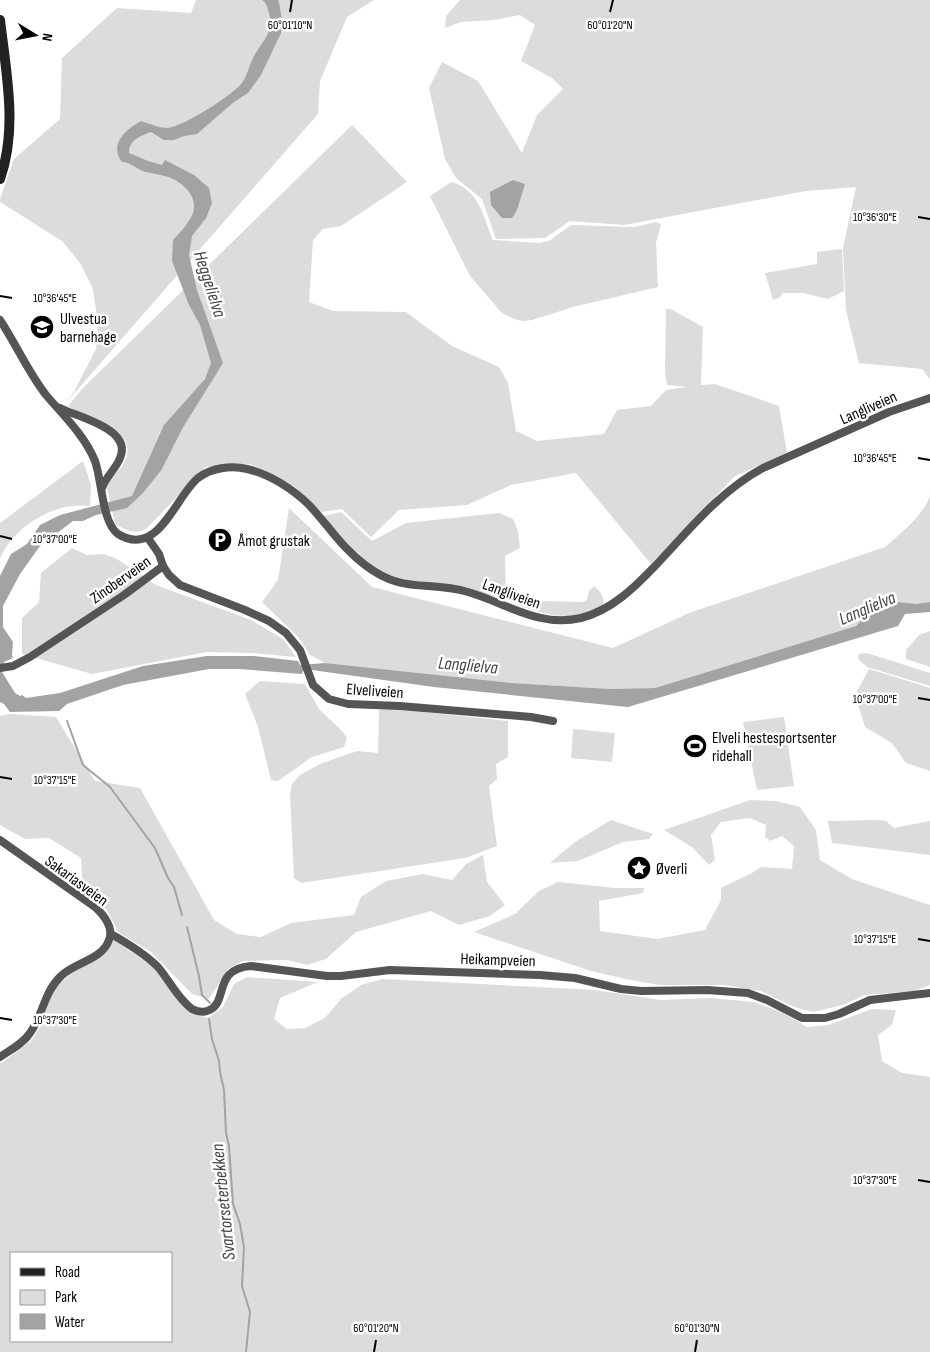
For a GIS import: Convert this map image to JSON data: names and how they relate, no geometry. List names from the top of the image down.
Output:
{
  "streets": {
    "street": [
      "Langliveien",
      "Zinoberveien",
      "Elveliveien",
      "Sakariasveien",
      "Heikampveien"
    ]
  },
  "crossings": [
    ["Langliveien", "Zinoberveien"],
    ["Zinoberveien", "Elveliveien"],
    ["Sakariasveien", "Heikampveien"]
  ],
  "water": ["Heggelielva", "Langlielva", "Svartorseterbekken"],
  "places": {
    "school or university": ["Ulvestua barnehage"],
    "parking": ["Åmot grustak"],
    "sports": ["Elveli hestesportsenter ridehall"],
    "place": ["Øverli"]
  },
  "legend": ["Road", "Park", "Water"],
  "north": "right",
  "coordinates": [
    "60°01'10\"N",
    "60°01'20\"N",
    "10°36'30\"E",
    "10°36'45\"E",
    "10°37'00\"E",
    "10°37'15\"E",
    "10°37'30\"E",
    "60°01'30\"N"
  ]
}
